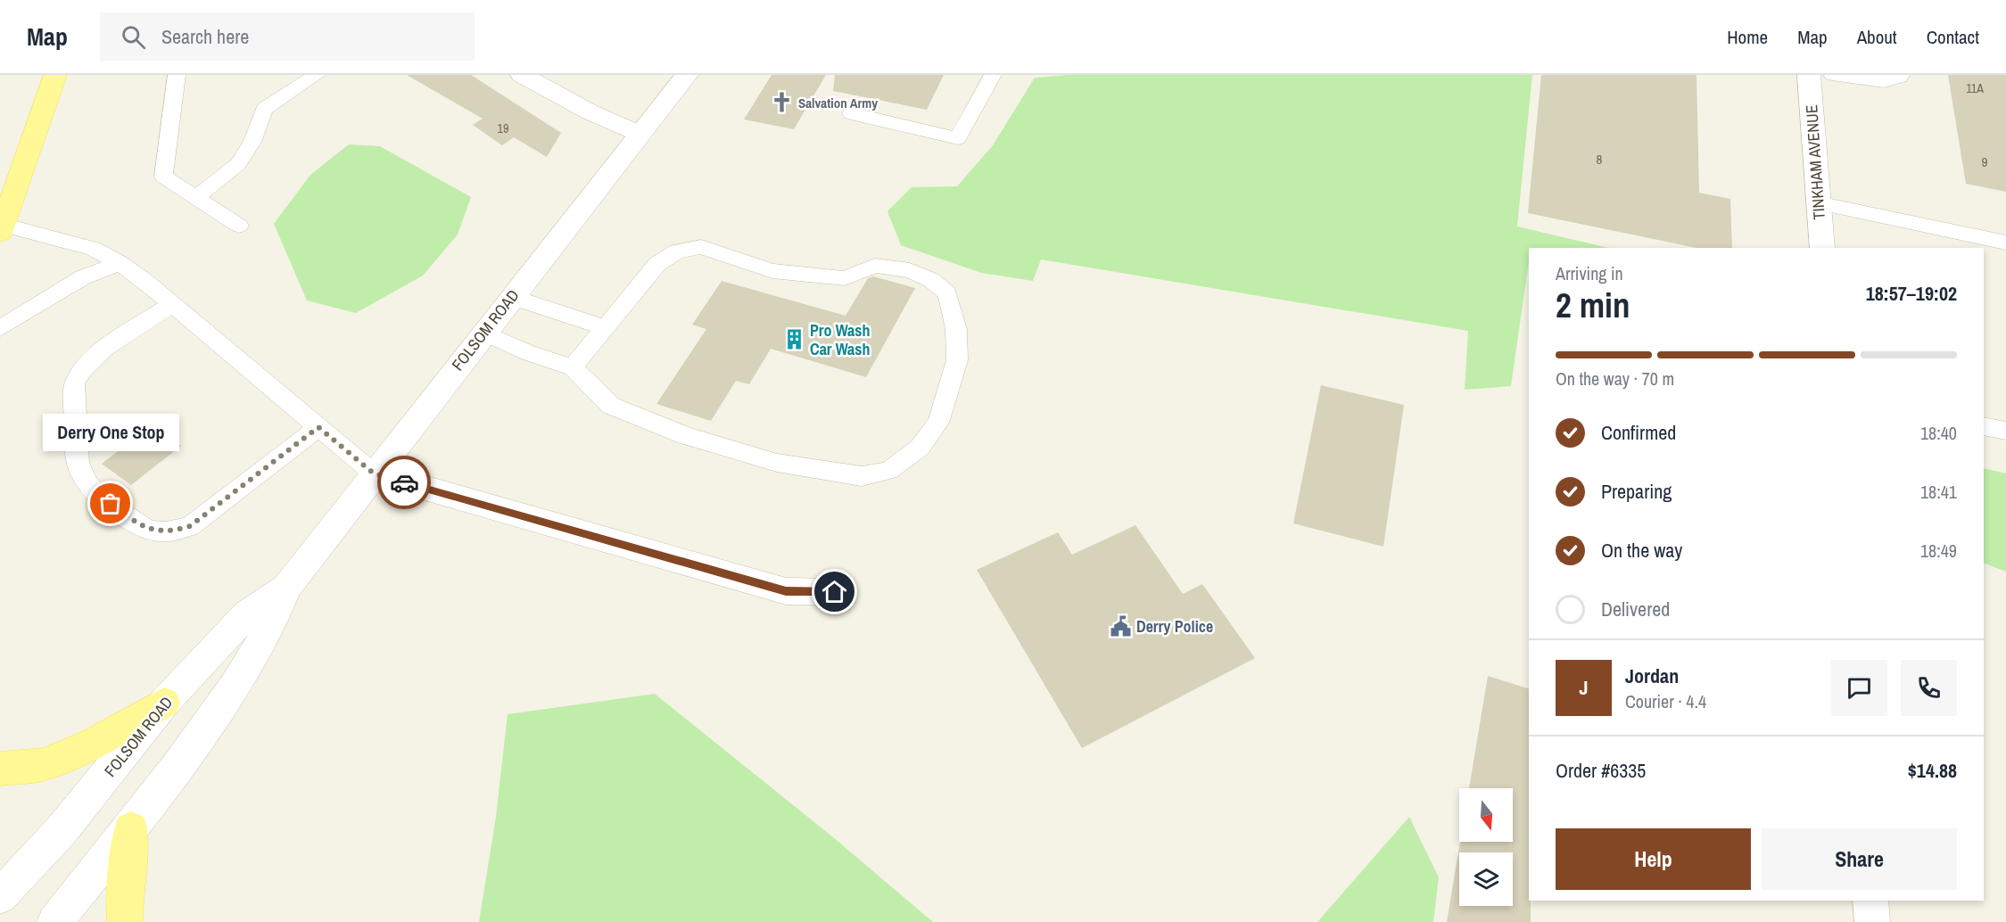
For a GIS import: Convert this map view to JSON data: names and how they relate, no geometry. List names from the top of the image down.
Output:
{
  "streets": {
    "street": ["TINKHAM AVENUE", "FOLSOM ROAD"]
  },
  "places": {
    "church": ["Salvation Army"],
    "building": ["Pro Wash Car Wash"],
    "other": ["Derry One Stop"],
    "public building": ["Derry Police"]
  },
  "house_numbers": [
    "11A",
    "19",
    "8",
    "9"
  ],
  "north": "bottom",
  "page": {
    "header": "Map",
    "search": "Search here",
    "nav": [
      "Home",
      "Map",
      "About",
      "Contact"
    ],
    "heading": ["2 min", "Arriving in", "18:57–19:02"],
    "panel": [
      "Jordan",
      "Courier · 4.4",
      "Order #6335",
      "$14.88"
    ],
    "bar": "On the way · 70 m",
    "list": [
      ["Confirmed", "18:40"],
      ["Preparing", "18:41"],
      ["On the way", "18:49"],
      "Delivered"
    ],
    "bubble": "Derry One Stop",
    "round": "J",
    "buttons": ["Help", "Share"]
  }
}
